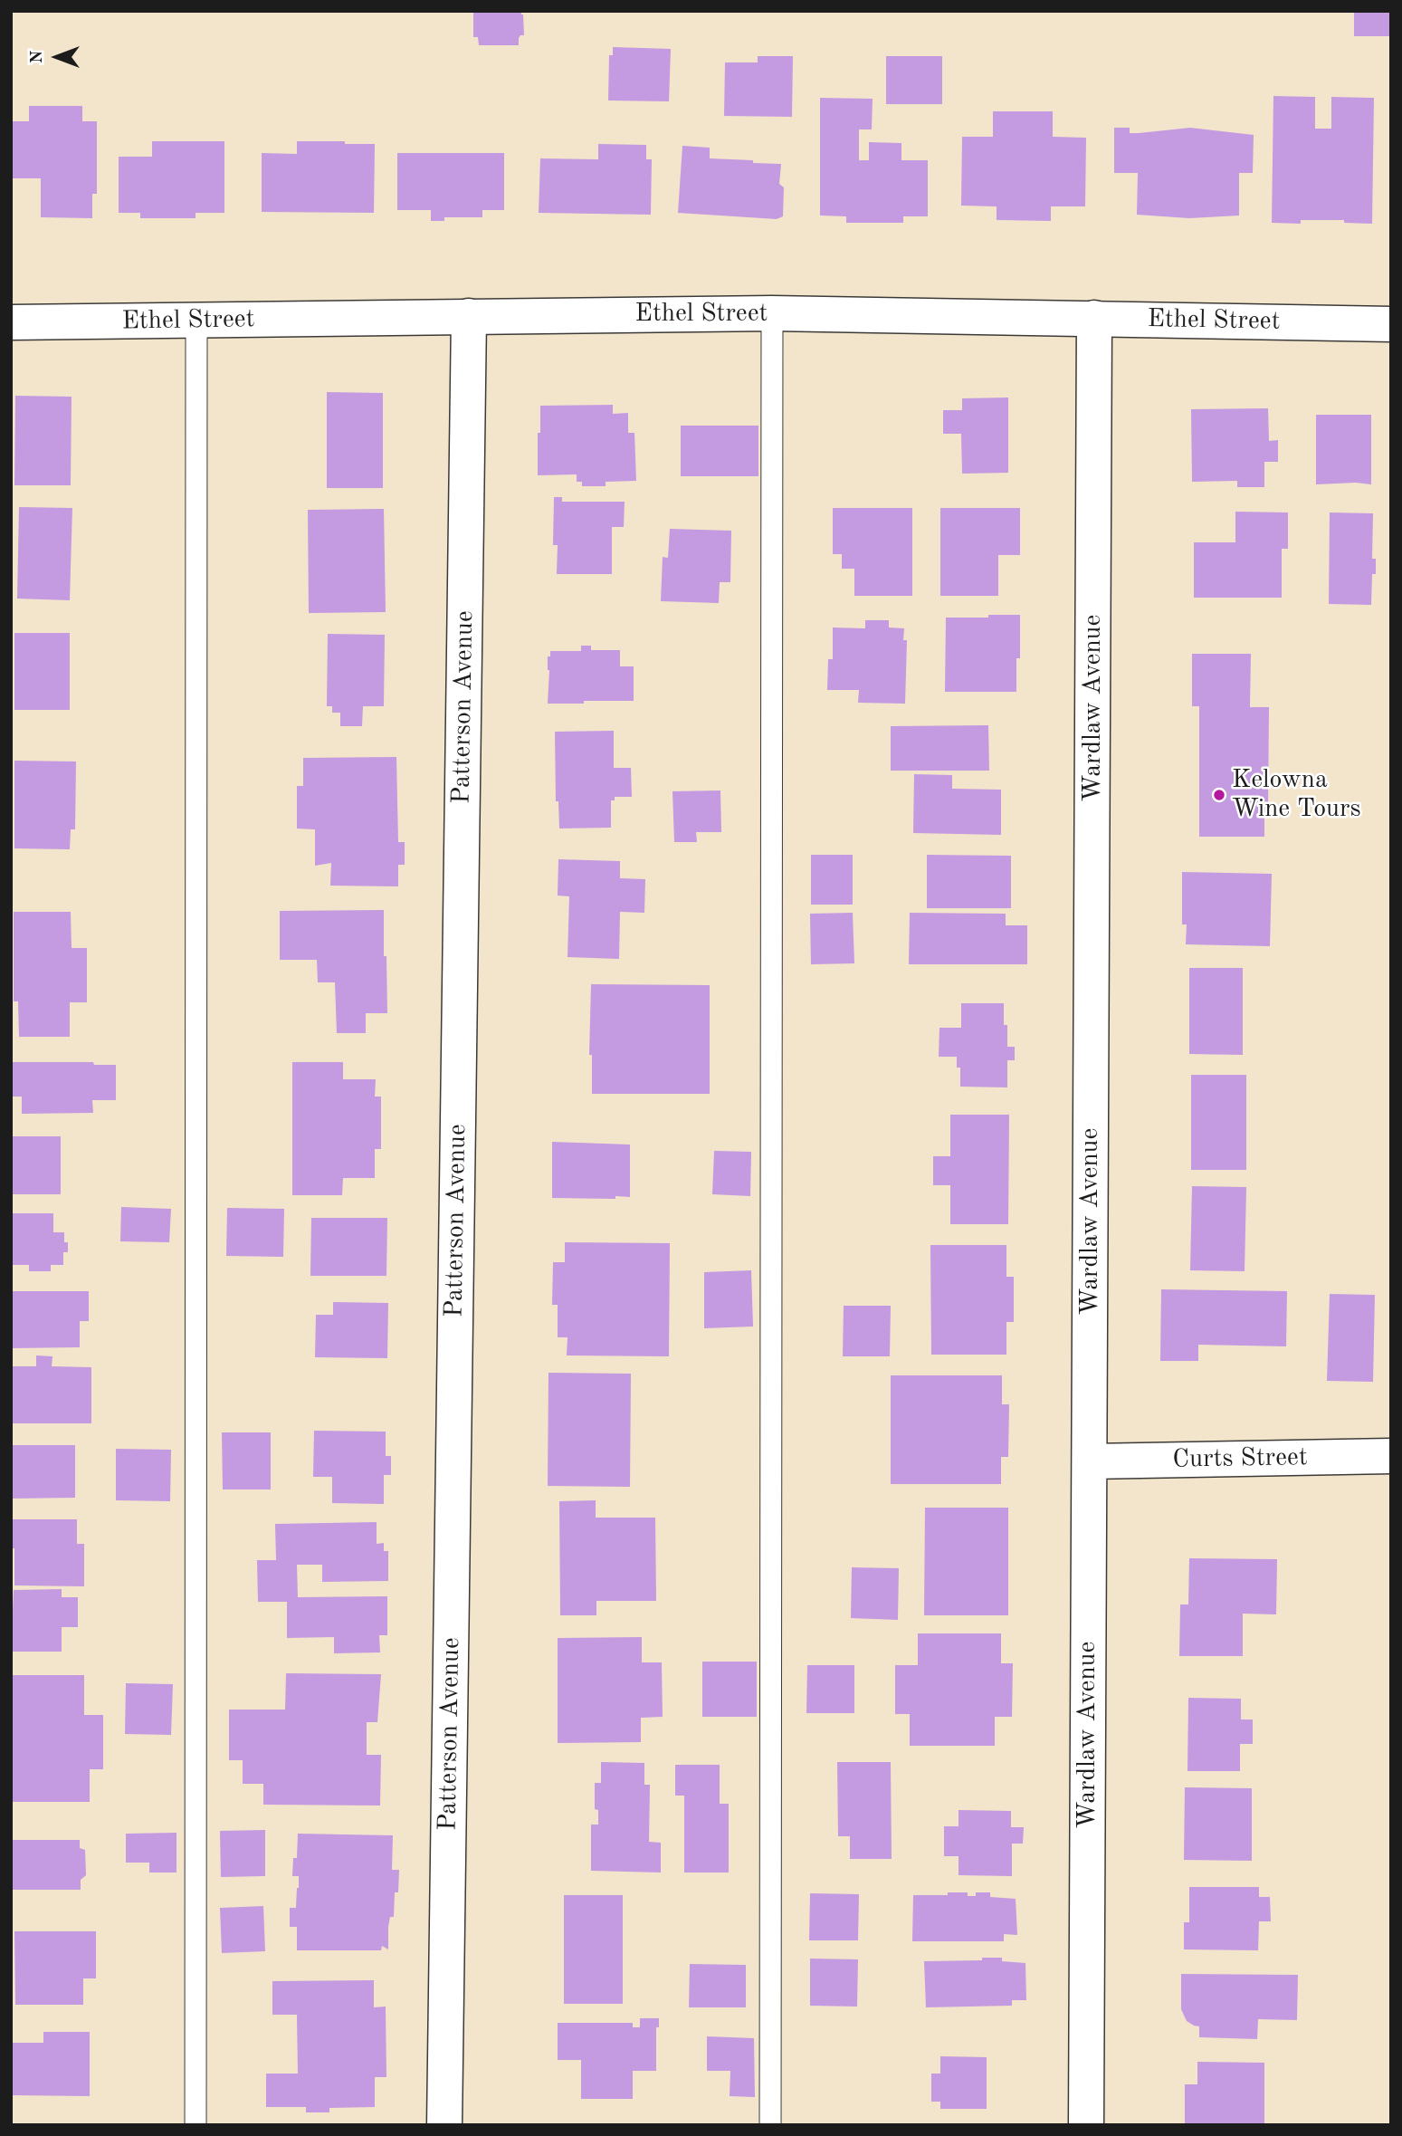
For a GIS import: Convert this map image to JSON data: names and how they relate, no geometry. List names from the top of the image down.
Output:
{
  "streets": {
    "street": [
      "Ethel Street",
      "Patterson Avenue",
      "Wardlaw Avenue",
      "Curts Street"
    ]
  },
  "crossings": [
    ["Ethel Street", "Patterson Avenue"],
    ["Ethel Street", "Wardlaw Avenue"],
    ["Wardlaw Avenue", "Curts Street"]
  ],
  "places": ["Kelowna Wine Tours"],
  "north": "left"
}
